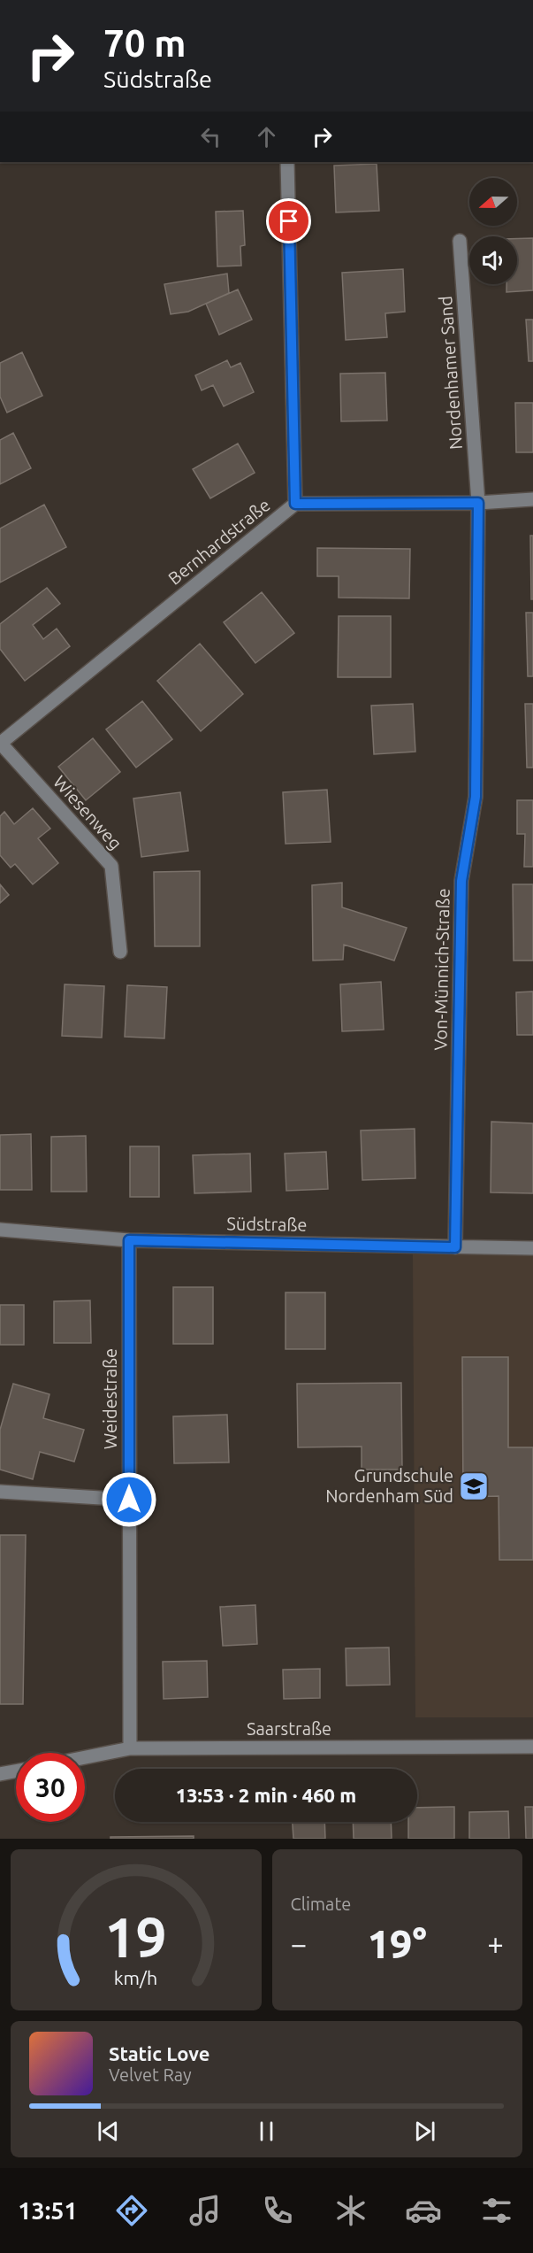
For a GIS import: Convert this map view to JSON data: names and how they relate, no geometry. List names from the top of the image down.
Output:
{
  "streets": {
    "street": [
      "Nordenhamer Sand",
      "Bernhardstraße",
      "Wiesenweg",
      "Von-Münnich-Straße",
      "Südstraße",
      "Weidestraße",
      "Saarstraße"
    ]
  },
  "crossings": [
    ["Nordenhamer Sand", "Von-Münnich-Straße"],
    ["Bernhardstraße", "Wiesenweg"],
    ["Von-Münnich-Straße", "Südstraße"],
    ["Südstraße", "Weidestraße"],
    ["Weidestraße", "Saarstraße"]
  ],
  "places": {
    "school or university": ["Grundschule Nordenham Süd"]
  },
  "north": "left",
  "page": {
    "turn": ["70 m", "Südstraße"],
    "limit": "30",
    "trip": "13:53 · 2 min · 460 m",
    "tile": "Climate",
    "heat": ["−", "19°", "+"],
    "song": ["Static Love", "Velvet Ray"],
    "tabs": "13:51",
    "gauge": ["19", "km/h"]
  }
}
